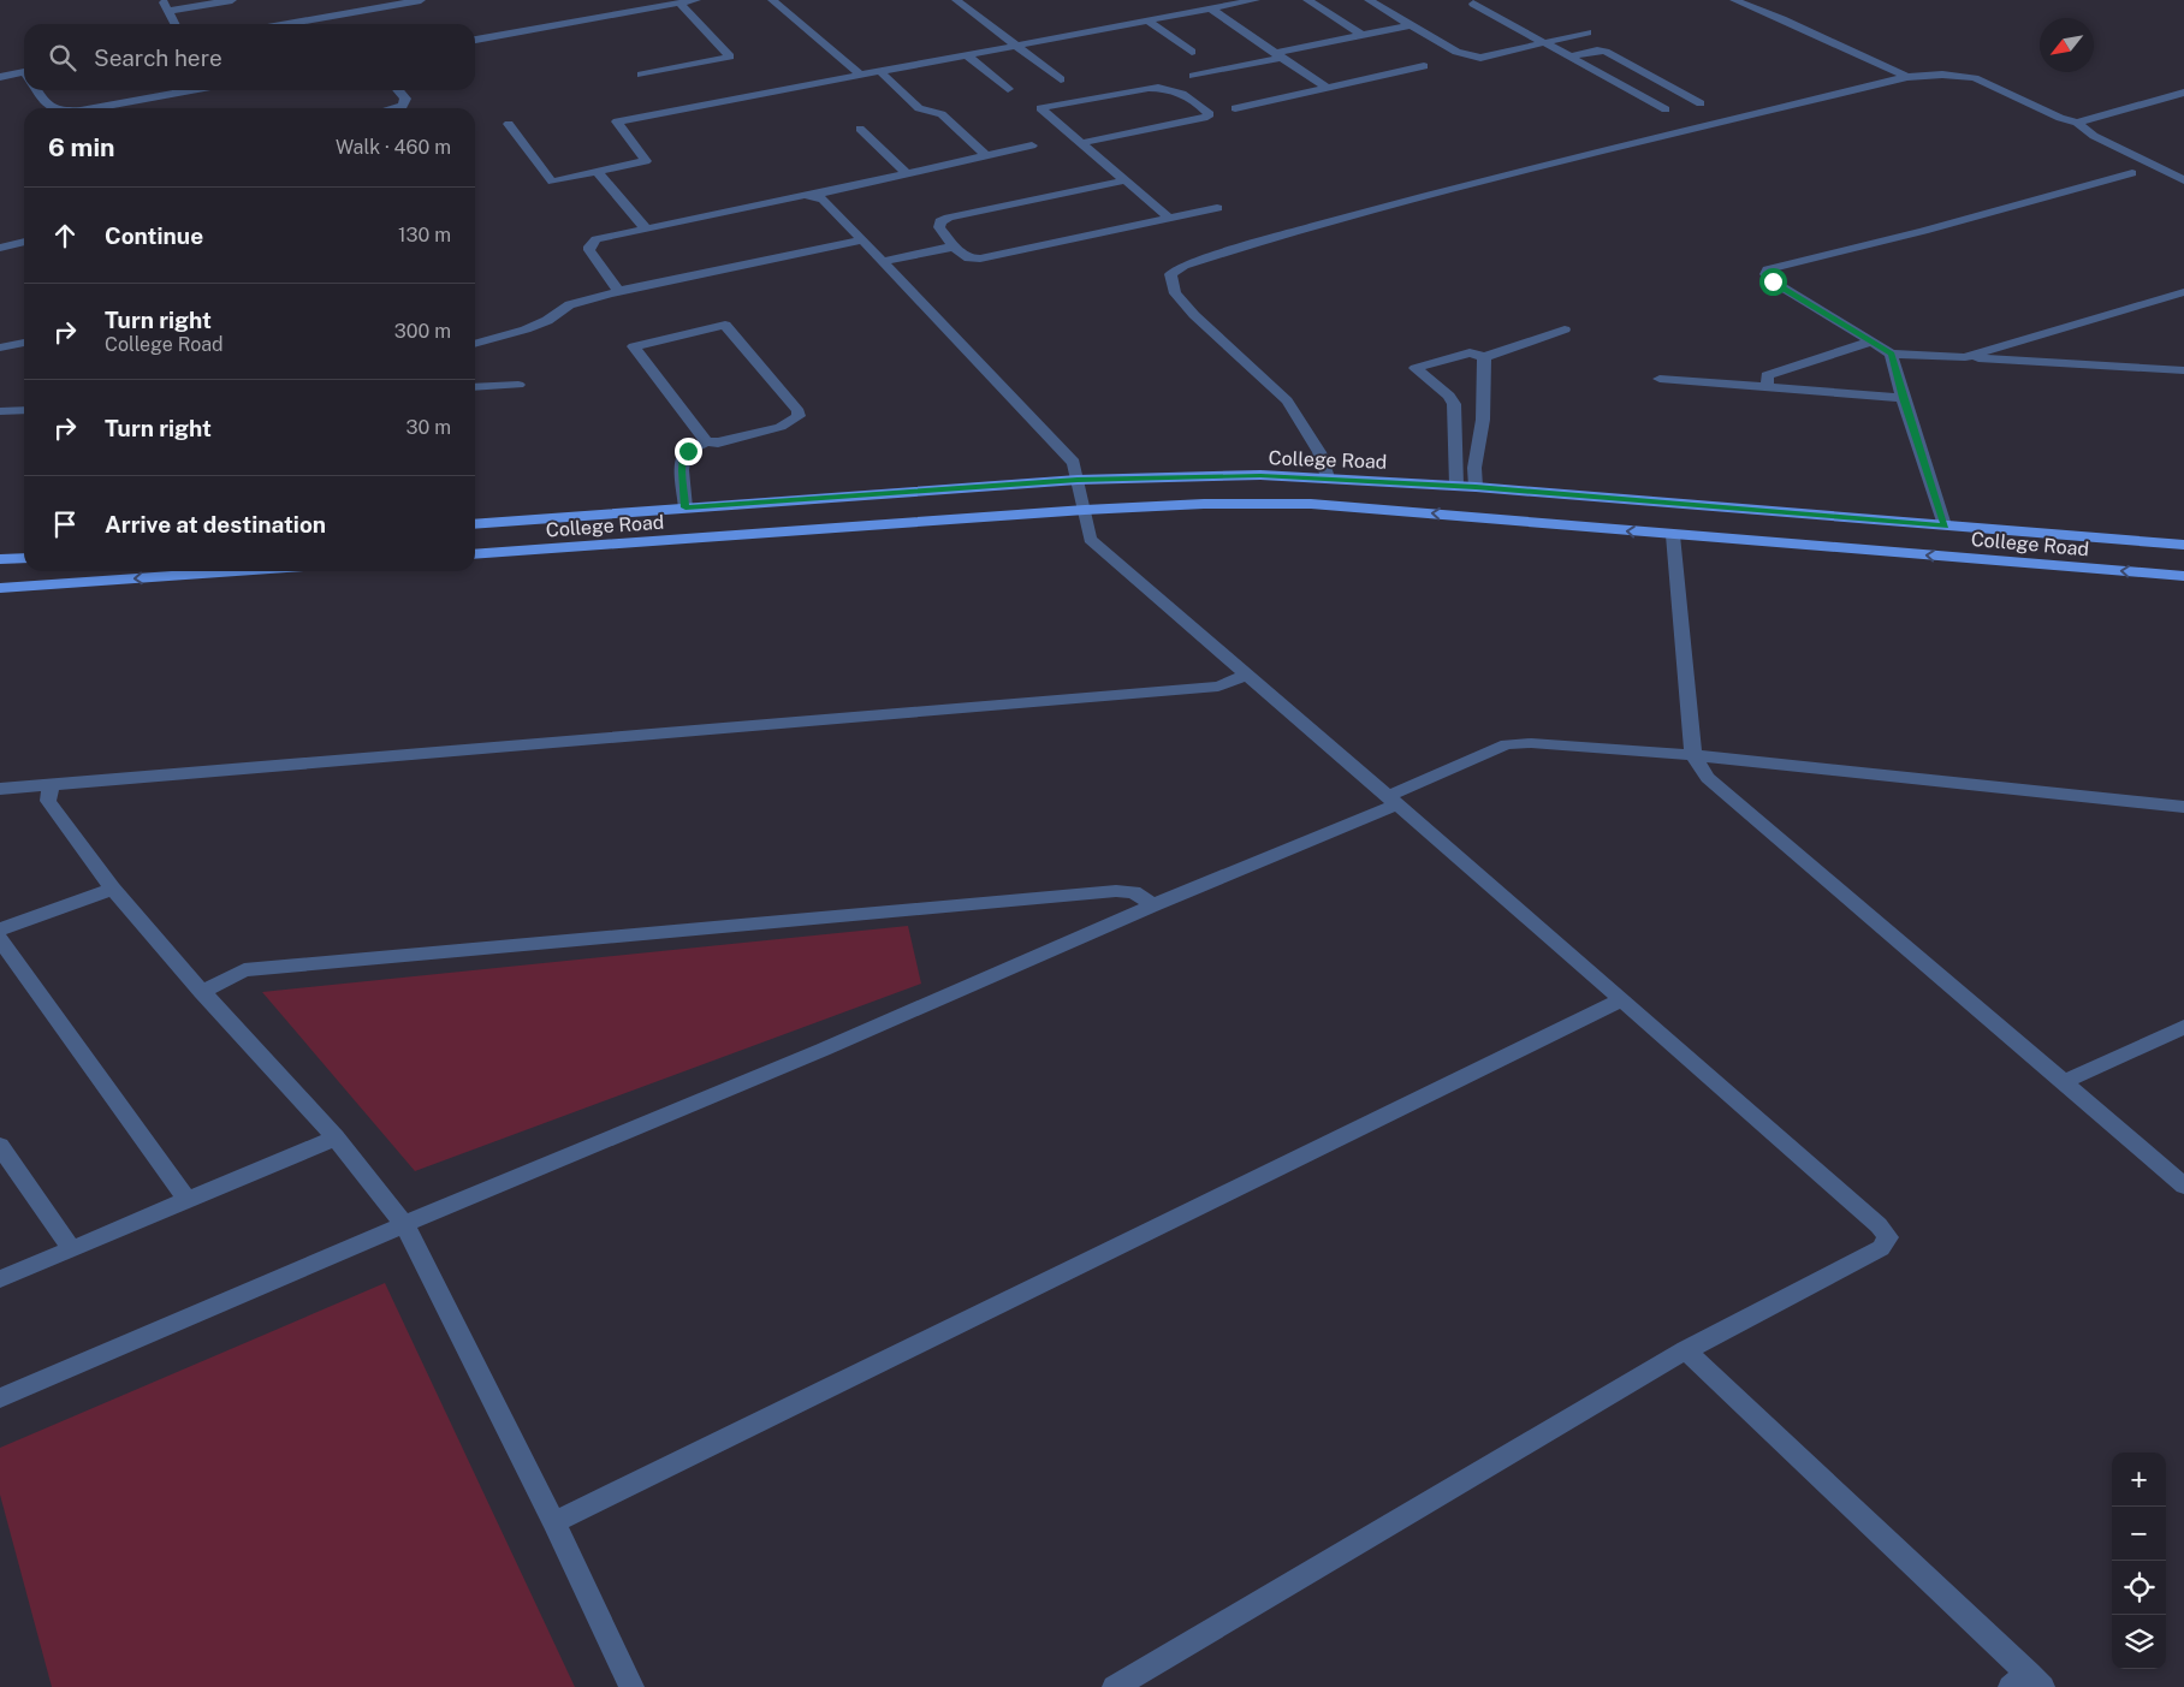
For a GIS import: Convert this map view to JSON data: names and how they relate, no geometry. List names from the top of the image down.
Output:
{
  "streets": {
    "main road": ["College Road"]
  },
  "north": "bottom left",
  "page": {
    "search": "Search here",
    "heading": ["6 min", "Walk · 460 m"],
    "list": [
      ["Continue", "130 m"],
      ["Turn right", "College Road", "300 m"],
      ["Turn right", "30 m"],
      "Arrive at destination"
    ],
    "map_buttons": ["+", "−"]
  }
}
